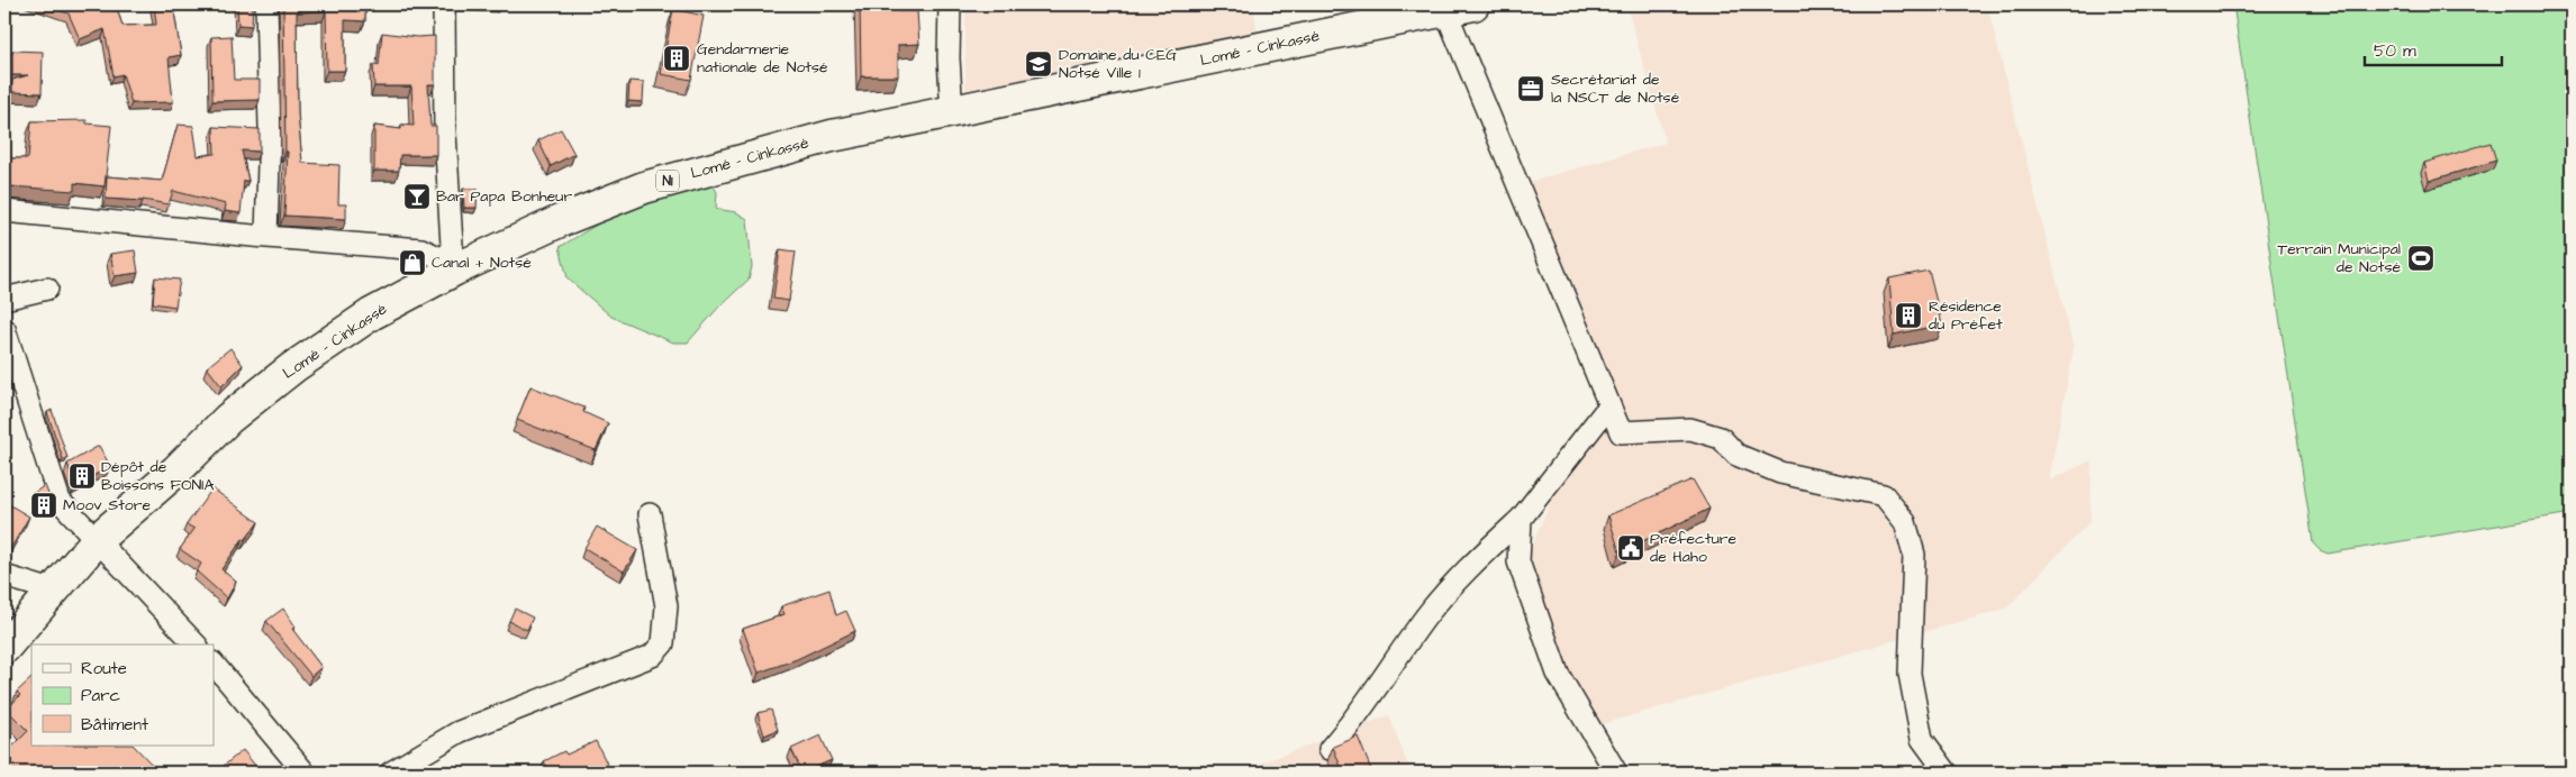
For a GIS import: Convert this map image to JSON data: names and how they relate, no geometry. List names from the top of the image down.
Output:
{
  "streets": {
    "highway": ["Lomé - Cinkassé", "N1"]
  },
  "places": {
    "building": [
      "Gendarmerie nationale de Notsé",
      "Résidence du Préfet",
      "Dépôt de Boissons FONIA",
      "Moov Store"
    ],
    "school or university": ["Domaine du CEG Notsé Ville 1"],
    "office": ["Secrétariat de la NSCT de Notsé"],
    "bar": ["Bar Papa Bonheur"],
    "sports": ["Terrain Municipal de Notsé"],
    "shop": ["Canal + Notsè"],
    "public building": ["Préfecture de Haho"]
  },
  "legend": ["Route", "Parc", "Bâtiment"],
  "scale_bar": "50 m"
}
